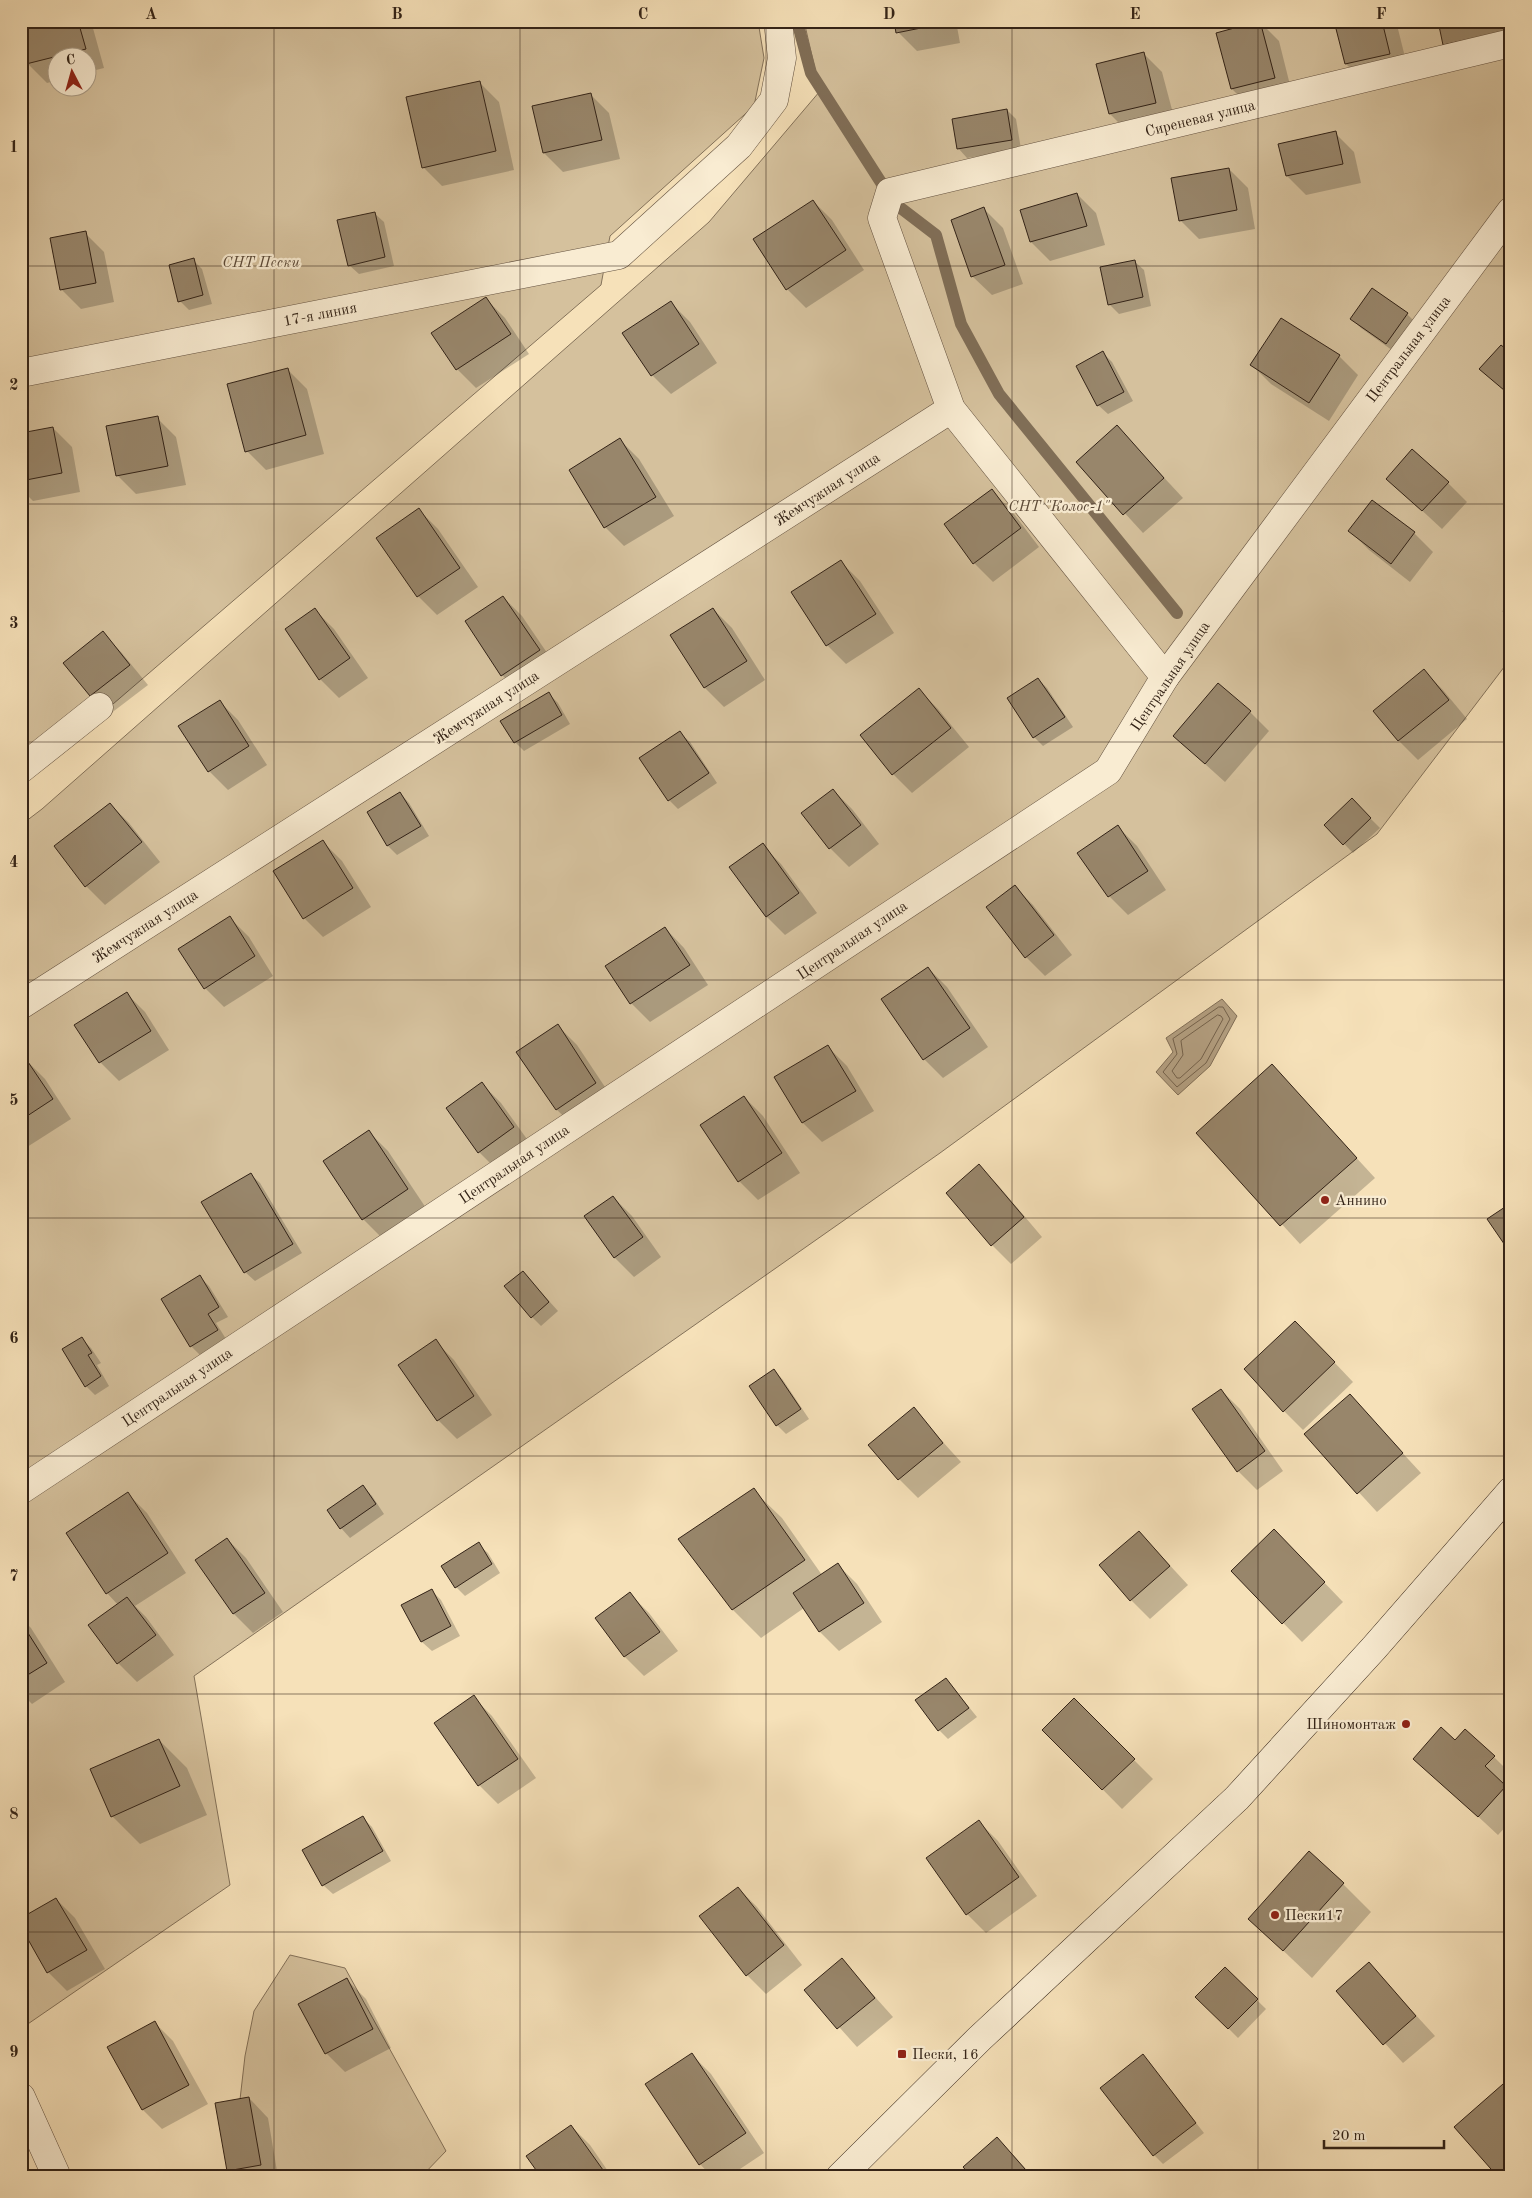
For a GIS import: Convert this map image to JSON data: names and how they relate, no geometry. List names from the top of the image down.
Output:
{
  "streets": {
    "street": [
      "Сиреневая улица",
      "17-я линия",
      "Центральная улица",
      "Жемчужная улица"
    ]
  },
  "crossings": [
    ["Сиреневая улица", "Жемчужная улица"]
  ],
  "parks": ["СНТ Пески", "СНТ \"Колос-1\""],
  "places": {
    "other": ["Аннино", "Шиномонтаж", "Пески17"],
    "transit": ["Пески, 16"]
  },
  "scale_bar": "20 m",
  "north": "top",
  "grid": {
    "columns": [
      "A",
      "B",
      "C",
      "D",
      "E",
      "F"
    ],
    "rows": [
      "1",
      "2",
      "3",
      "4",
      "5",
      "6",
      "7",
      "8",
      "9"
    ]
  }
}
